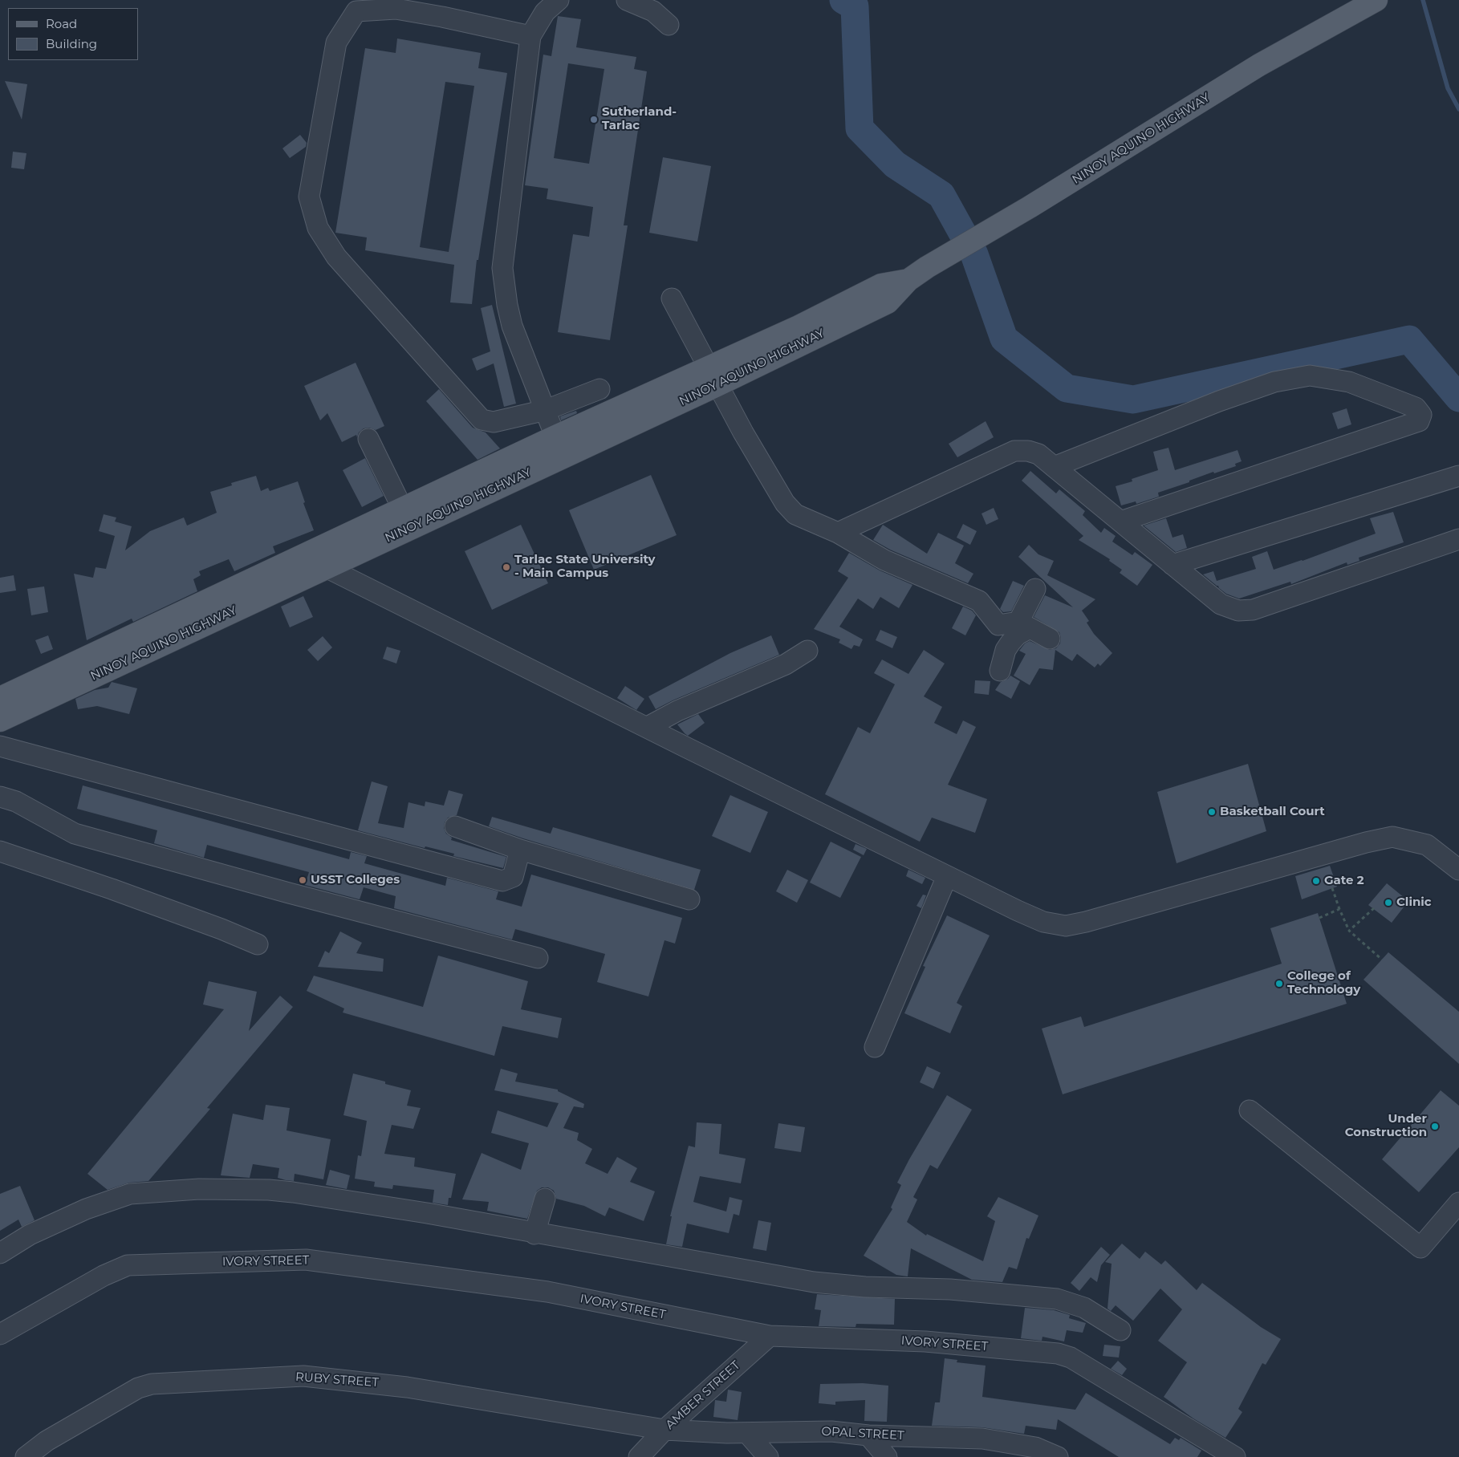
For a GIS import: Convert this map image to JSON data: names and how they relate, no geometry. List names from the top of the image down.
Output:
{
  "streets": {
    "main road": ["NINOY AQUINO HIGHWAY"],
    "street": [
      "IVORY STREET",
      "RUBY STREET",
      "AMBER STREET",
      "OPAL STREET"
    ]
  },
  "crossings": [
    ["IVORY STREET", "AMBER STREET"],
    ["RUBY STREET", "AMBER STREET"],
    ["RUBY STREET", "OPAL STREET"],
    ["AMBER STREET", "OPAL STREET"]
  ],
  "places": [
    "Sutherland- Tarlac",
    "Tarlac State University - Main Campus",
    "Basketball Court",
    "USST Colleges",
    "Gate 2",
    "Clinic",
    "College of Technology",
    "Under Construction"
  ],
  "legend": ["Road", "Building"]
}
